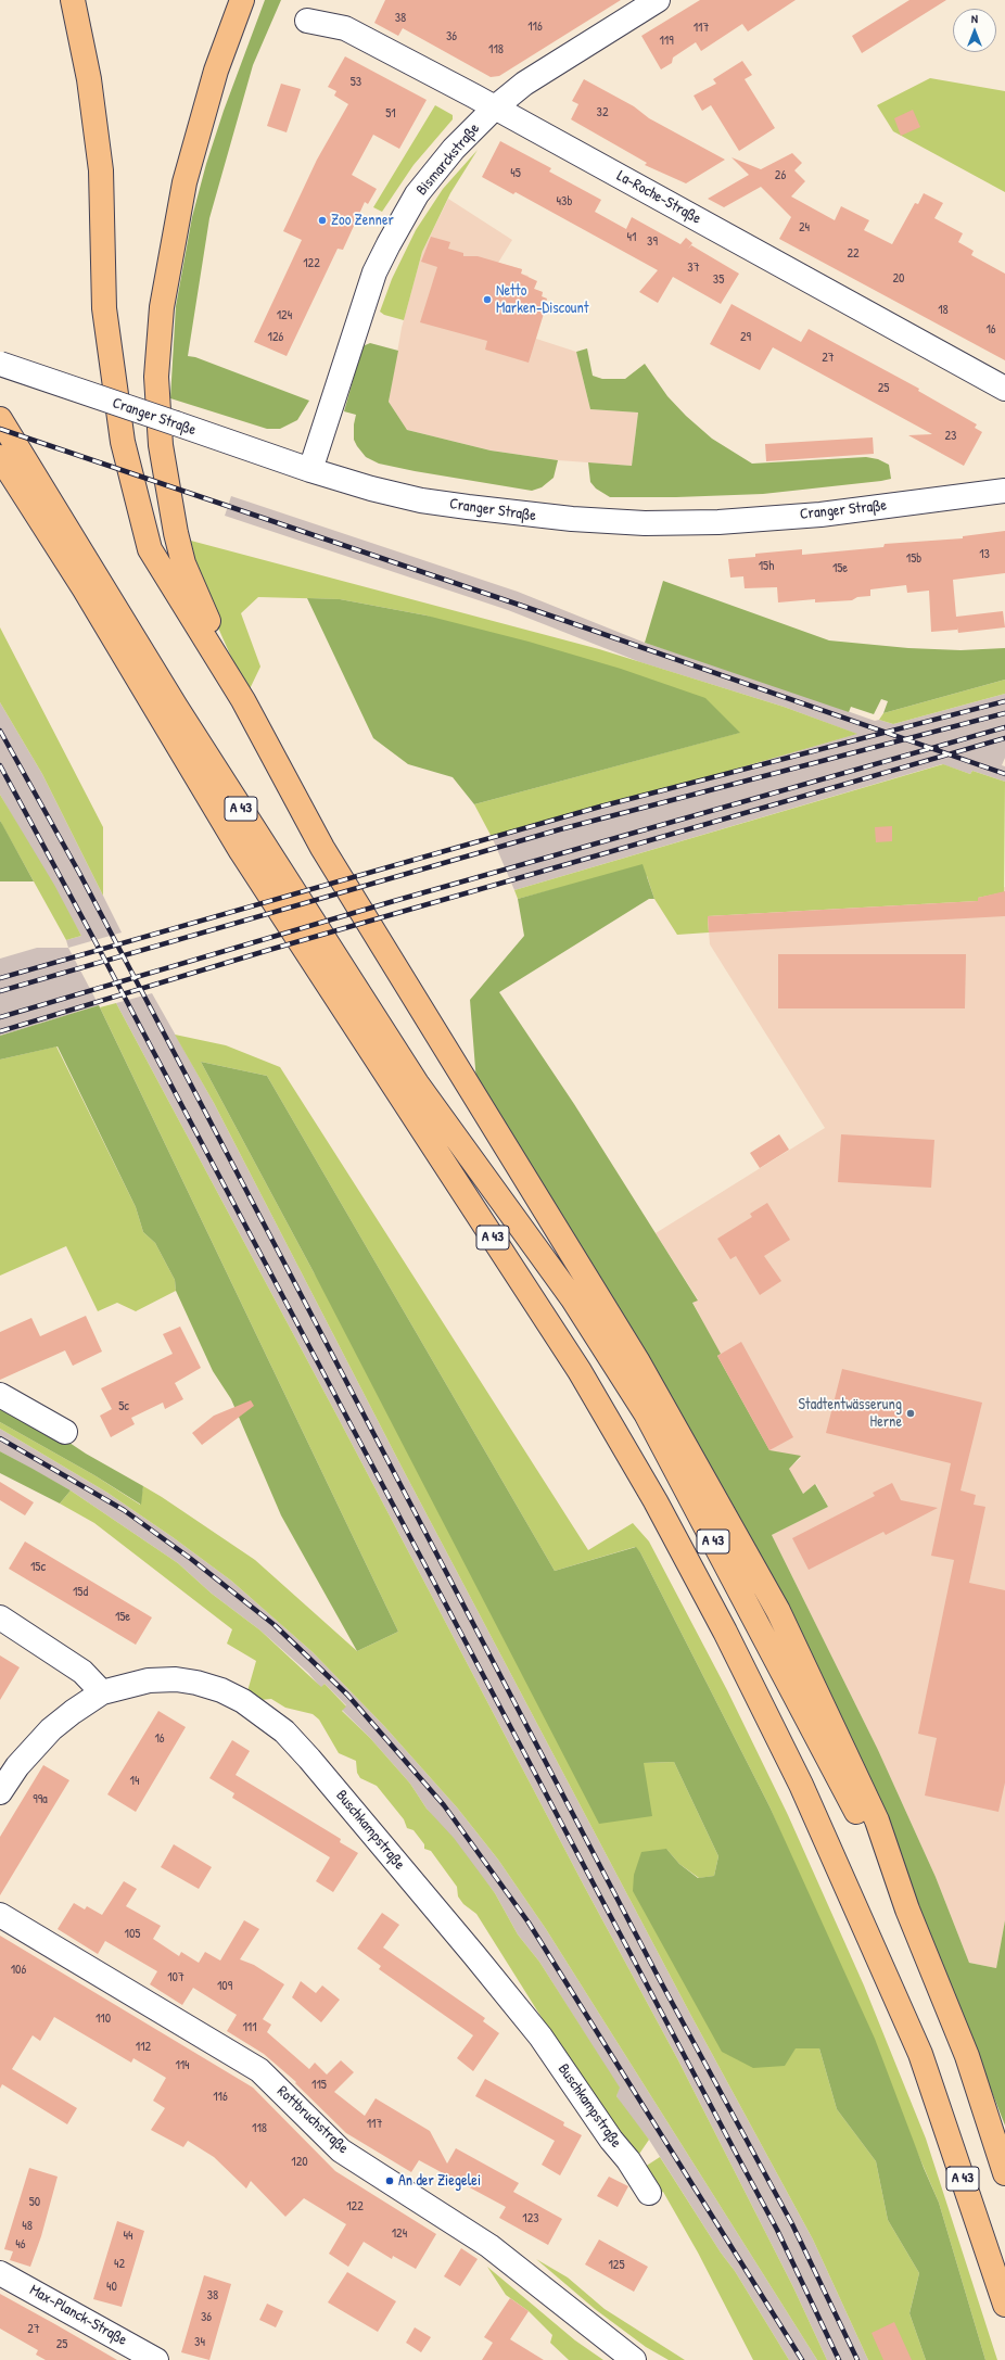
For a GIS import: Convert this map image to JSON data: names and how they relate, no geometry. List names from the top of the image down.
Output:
{
  "streets": {
    "highway": ["A 43"],
    "street": [
      "Bismarckstraße",
      "La-Roche-Straße",
      "Cranger Straße",
      "Buschkampstraße",
      "Rottbruchstraße",
      "Max-Planck-Straße"
    ]
  },
  "crossings": [
    ["Bismarckstraße", "La-Roche-Straße"],
    ["Bismarckstraße", "Cranger Straße"]
  ],
  "places": [
    "Zoo Zenner",
    "Netto Marken-Discount",
    "Stadtentwässerung Herne",
    "An der Ziegelei"
  ],
  "house_numbers": [
    "38",
    "116",
    "117",
    "36",
    "119",
    "118",
    "53",
    "32",
    "51",
    "45",
    "26",
    "43b",
    "24",
    "41",
    "39",
    "22",
    "122",
    "37",
    "20",
    "35",
    "18",
    "124",
    "16",
    "126",
    "29",
    "27",
    "25",
    "23",
    "13",
    "15b",
    "15h",
    "15e",
    "5c",
    "15c",
    "15d",
    "15e",
    "16",
    "14",
    "99a",
    "105",
    "106",
    "107",
    "109",
    "110",
    "111",
    "112",
    "114",
    "115",
    "116",
    "117",
    "118",
    "120",
    "50",
    "122",
    "123",
    "48",
    "124",
    "44",
    "46",
    "42",
    "125",
    "40",
    "38",
    "36",
    "27",
    "34",
    "25"
  ],
  "north": "top"
}
